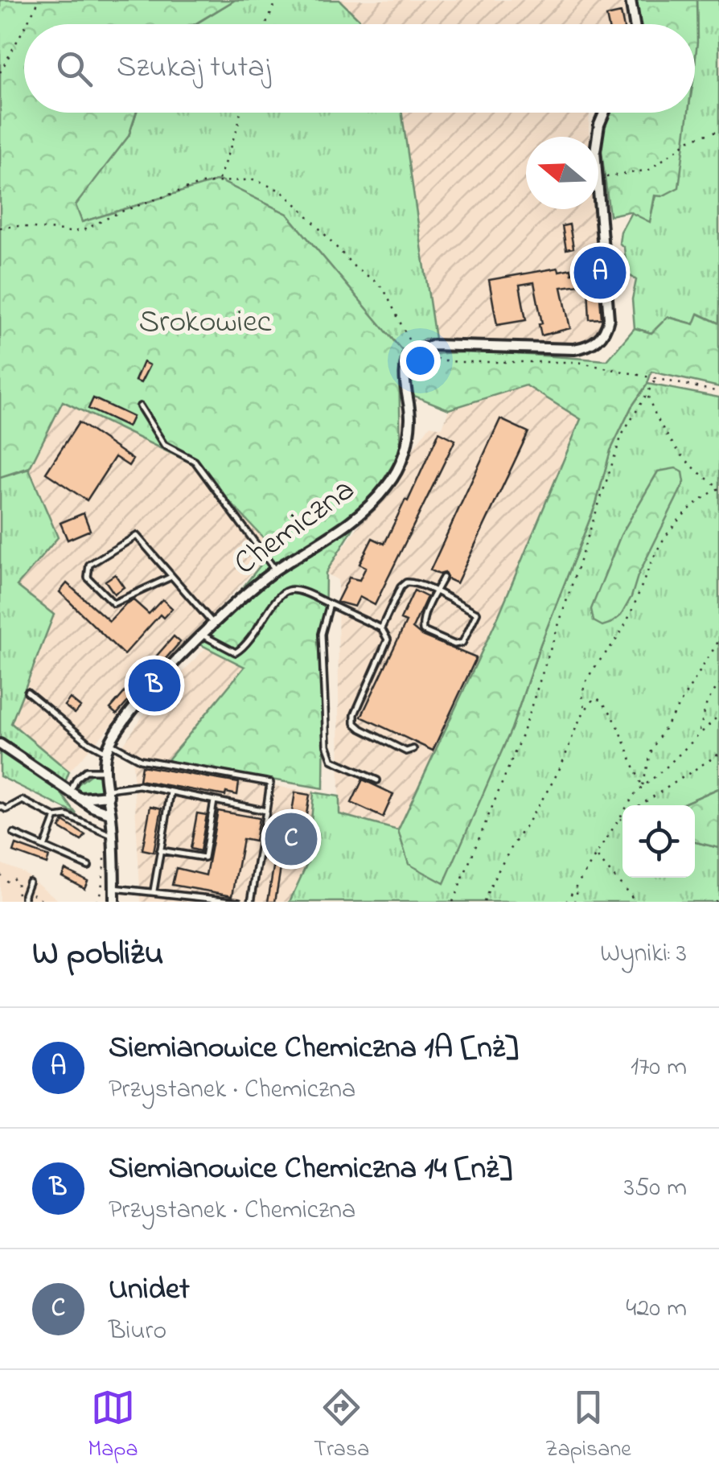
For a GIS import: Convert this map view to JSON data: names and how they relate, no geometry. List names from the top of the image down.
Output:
{
  "streets": {
    "street": ["Chemiczna"]
  },
  "parks": ["Srokowiec"],
  "north": "left",
  "page": {
    "search": "Szukaj tutaj",
    "pins": ["A", "B", "C"],
    "heading": ["W pobliżu", "Wyniki: 3"],
    "list": [
      {
        "mark": "A",
        "name": "Siemianowice Chemiczna 1A [nż]",
        "note": "Przystanek · Chemiczna",
        "value": "170 m"
      },
      {
        "mark": "B",
        "name": "Siemianowice Chemiczna 14 [nż]",
        "note": "Przystanek · Chemiczna",
        "value": "350 m"
      },
      {
        "mark": "C",
        "name": "Unidet",
        "note": "Biuro",
        "value": "420 m"
      }
    ],
    "nav": ["Mapa", "Trasa", "Zapisane"]
  }
}
